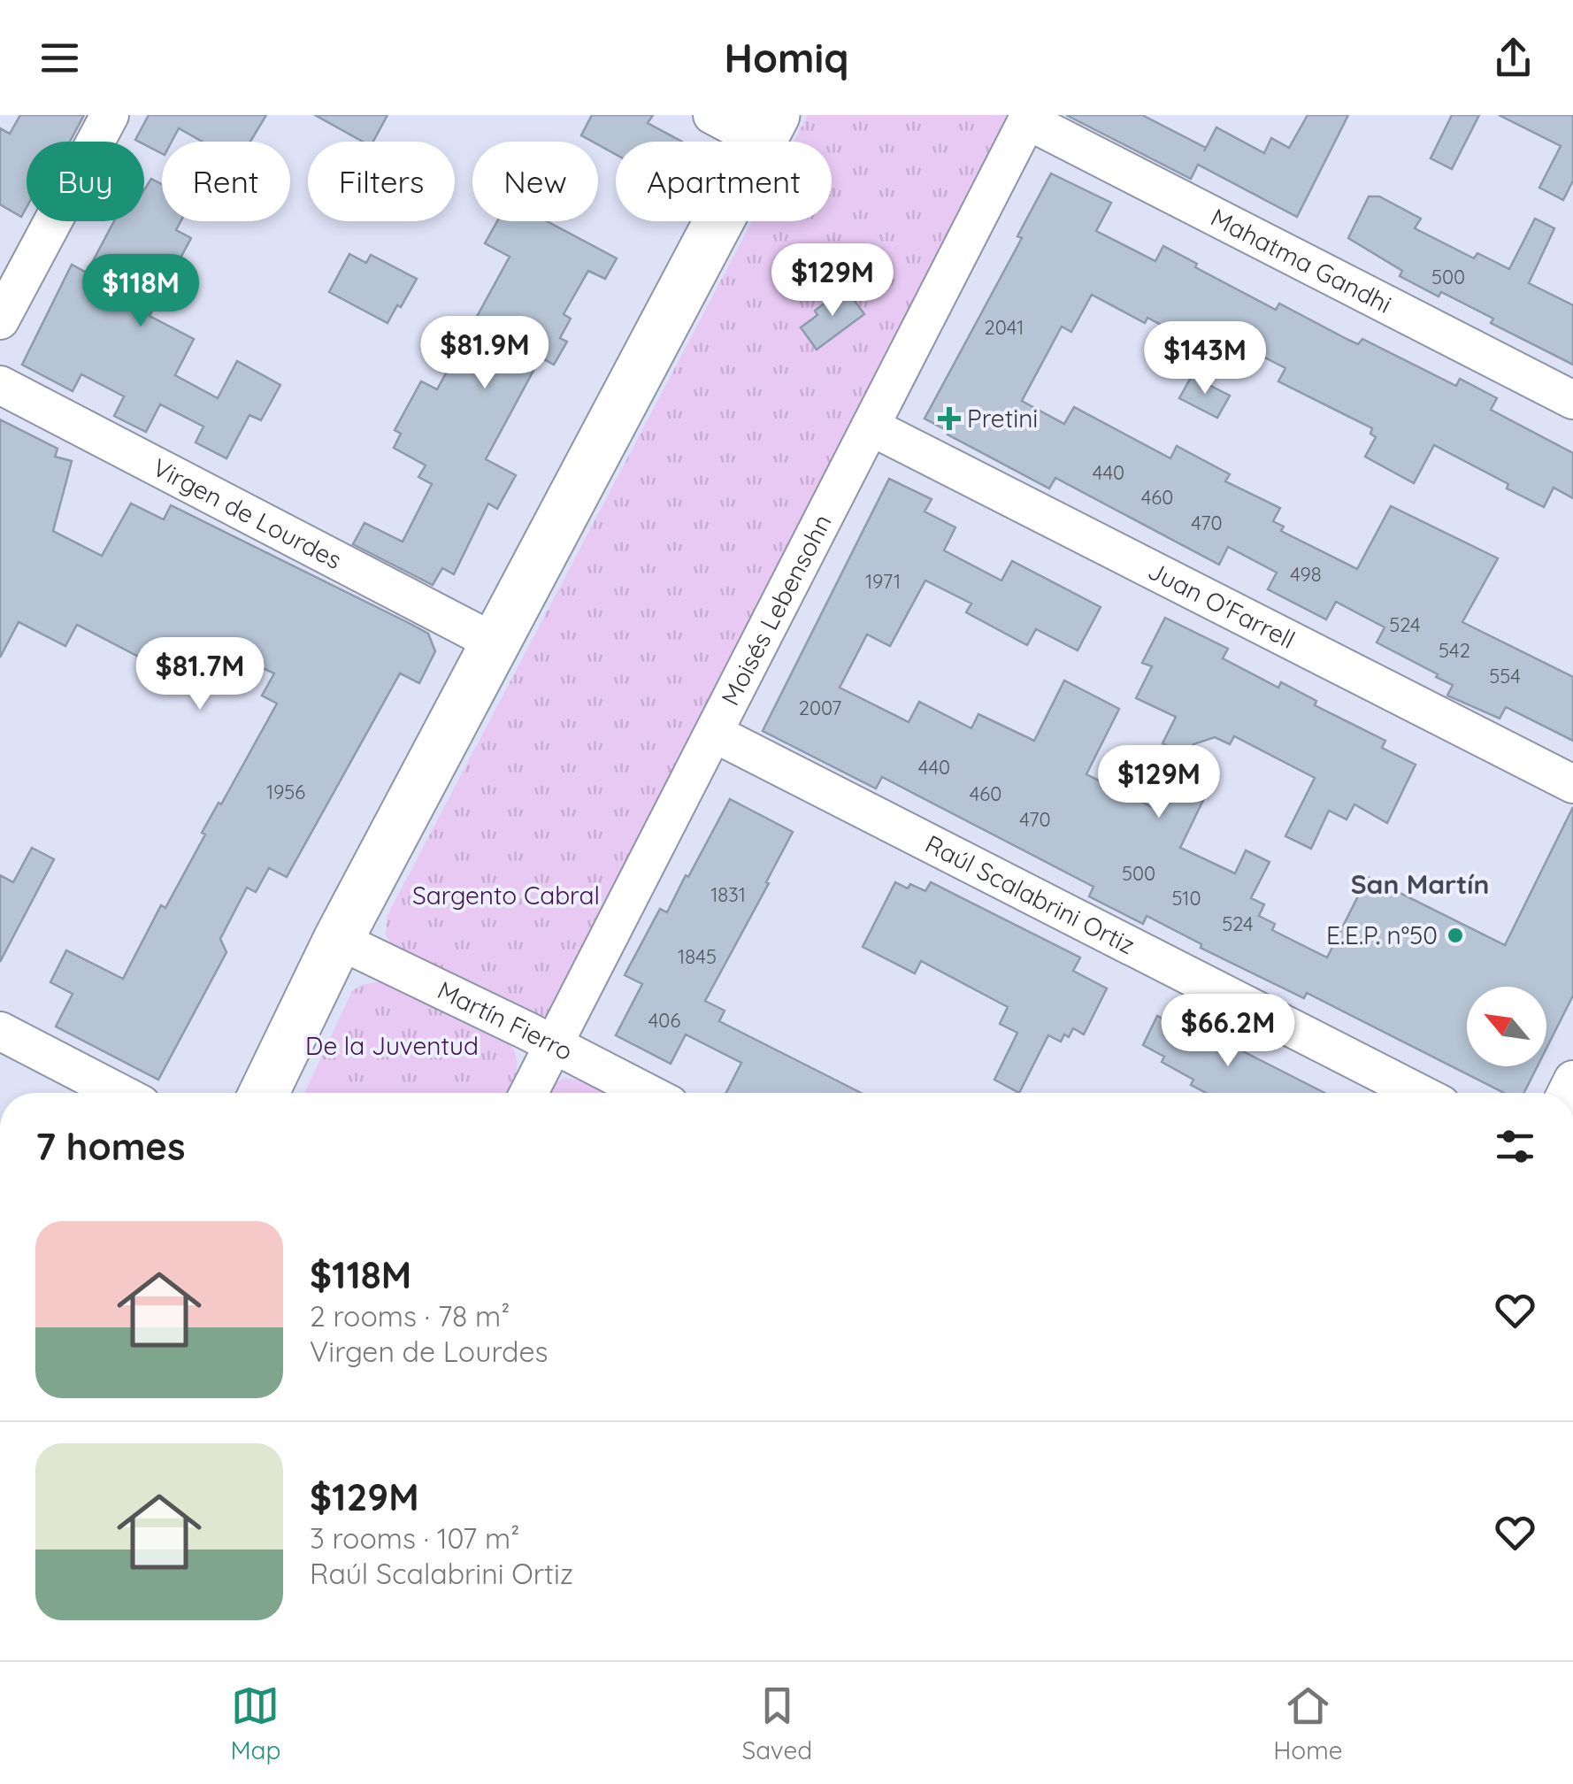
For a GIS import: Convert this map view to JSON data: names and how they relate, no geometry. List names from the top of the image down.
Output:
{
  "streets": {
    "street": [
      "Mahatma Gandhi",
      "Virgen de Lourdes",
      "Juan O'Farrell",
      "Moisés Lebensohn",
      "Raúl Scalabrini Ortiz",
      "Martín Fierro"
    ]
  },
  "crossings": [
    ["Mahatma Gandhi", "Moisés Lebensohn"],
    ["Juan O'Farrell", "Moisés Lebensohn"],
    ["Moisés Lebensohn", "Raúl Scalabrini Ortiz"],
    ["Moisés Lebensohn", "Martín Fierro"]
  ],
  "districts": ["San Martín"],
  "parks": ["Sargento Cabral", "De la Juventud"],
  "places": {
    "health": ["Pretini"],
    "other": ["E.E.P. n°50"]
  },
  "house_numbers": [
    "500",
    "2041",
    "440",
    "460",
    "470",
    "498",
    "1971",
    "524",
    "542",
    "554",
    "2007",
    "440",
    "1956",
    "460",
    "470",
    "500",
    "1831",
    "510",
    "524",
    "1845",
    "406"
  ],
  "north": "top left",
  "page": {
    "header": "Homiq",
    "chip": [
      "Buy",
      "Rent",
      "Filters",
      "New",
      "Apartment"
    ],
    "price": [
      "$129M",
      "$118M",
      "$81.9M",
      "$143M",
      "$81.7M",
      "$129M",
      "$66.2M"
    ],
    "heading": "7 homes",
    "list": [
      {
        "name": "$118M",
        "note": "2 rooms · 78 m² · Virgen de Lourdes"
      },
      {
        "name": "$129M",
        "note": "3 rooms · 107 m² · Raúl Scalabrini Ortiz"
      }
    ],
    "tabs": ["Map", "Saved", "Home"]
  }
}
